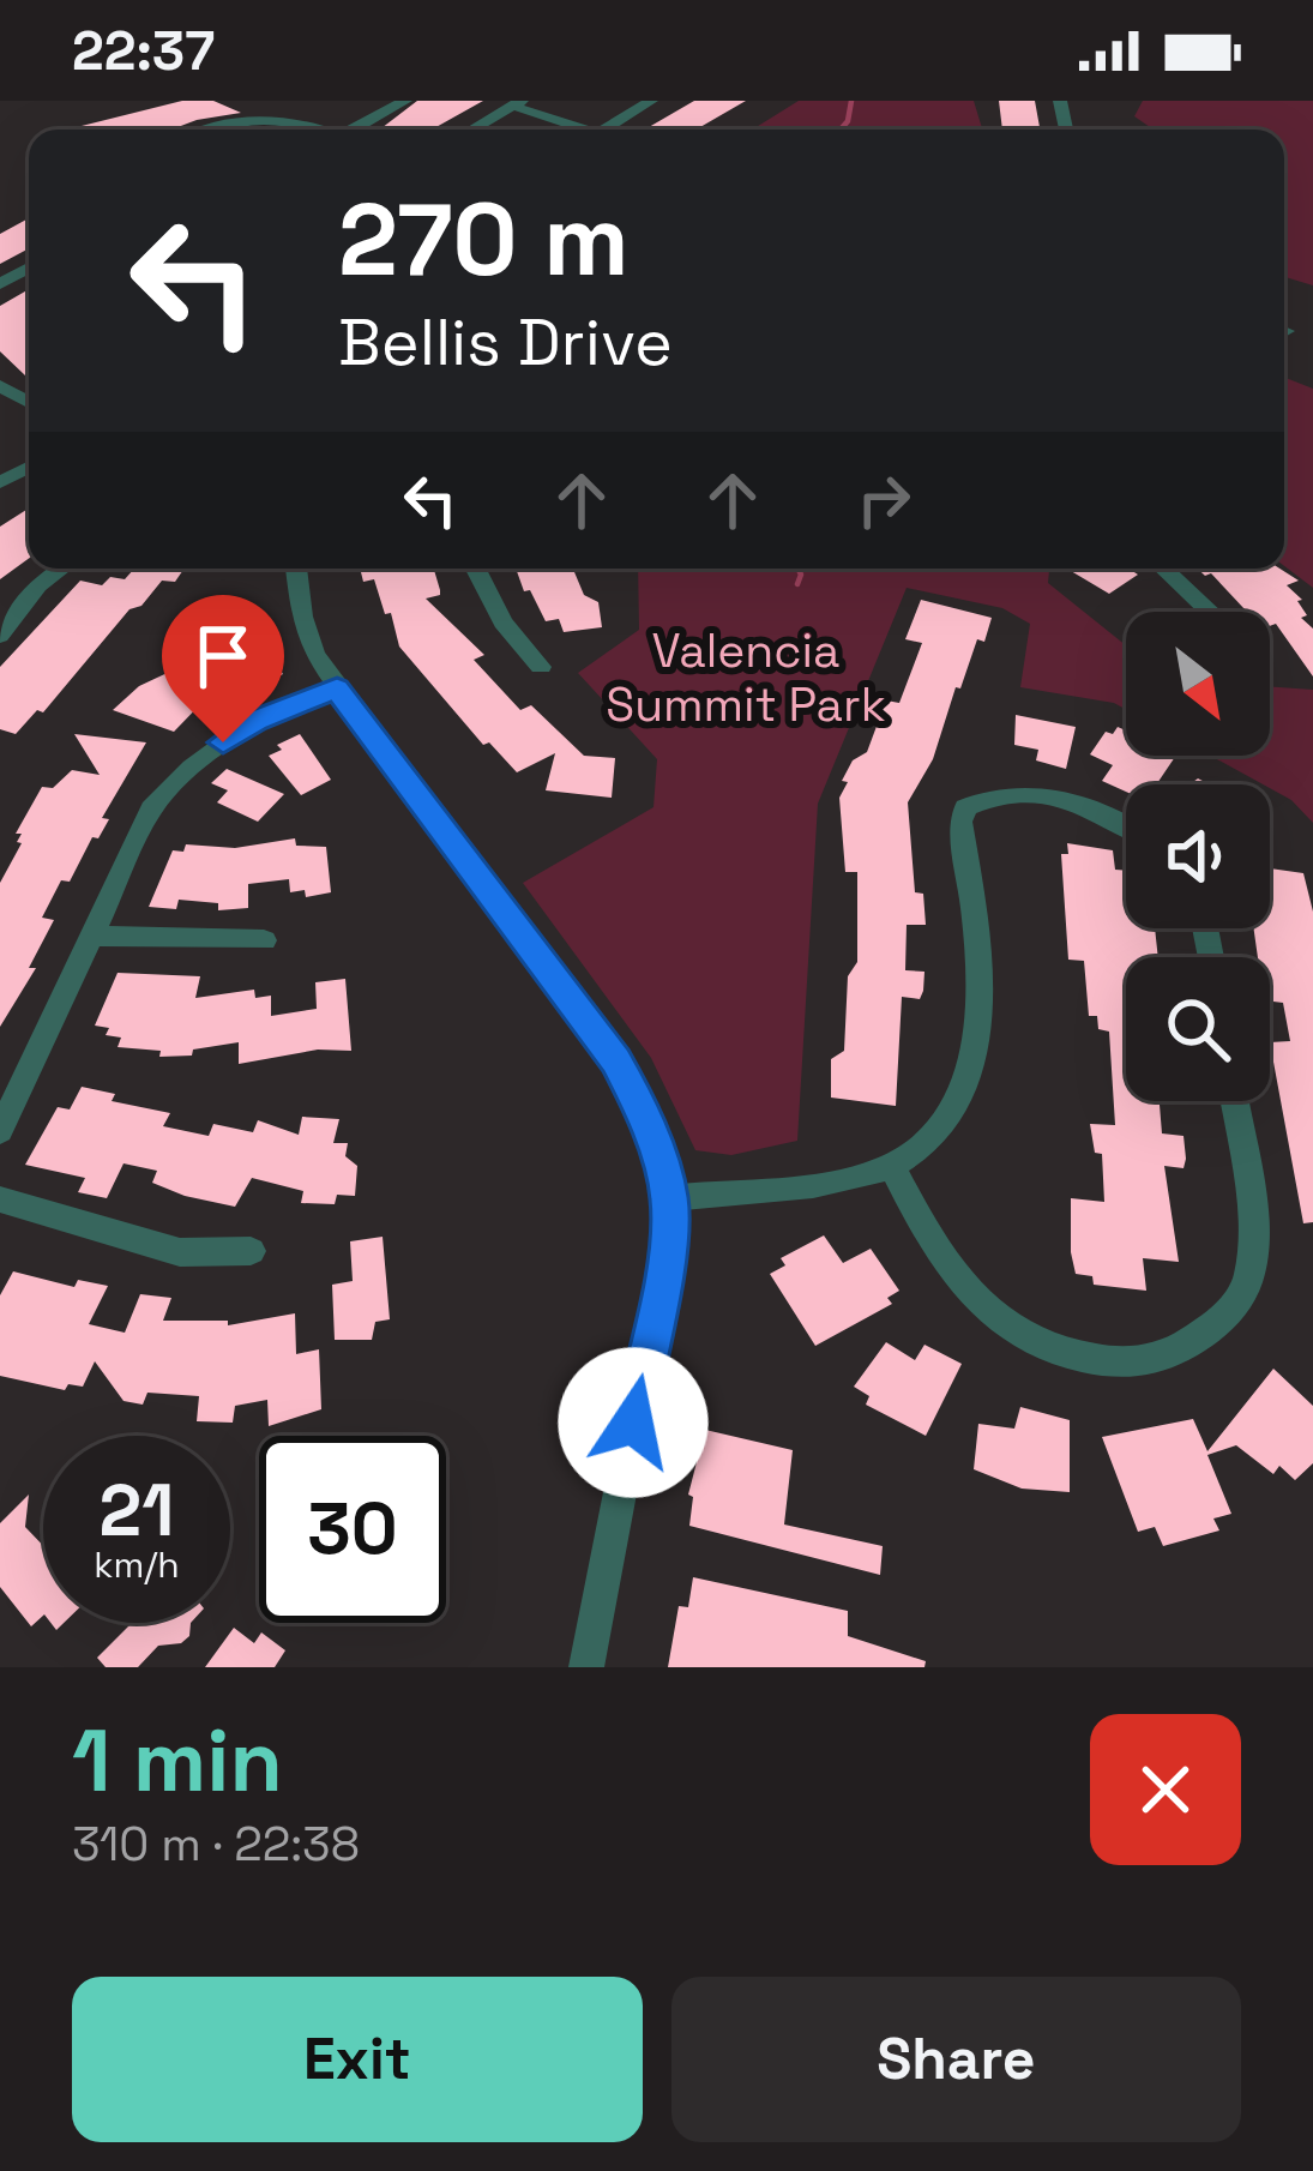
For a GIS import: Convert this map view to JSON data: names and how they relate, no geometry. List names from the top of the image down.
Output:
{
  "parks": ["Valencia Summit Park"],
  "north": "bottom right",
  "page": {
    "status": "22:37",
    "turn": ["270 m", "Bellis Drive"],
    "speed": "21 km/h",
    "limit": "30",
    "heading": ["1 min", "310 m · 22:38"],
    "buttons": ["Exit", "Share"]
  }
}
